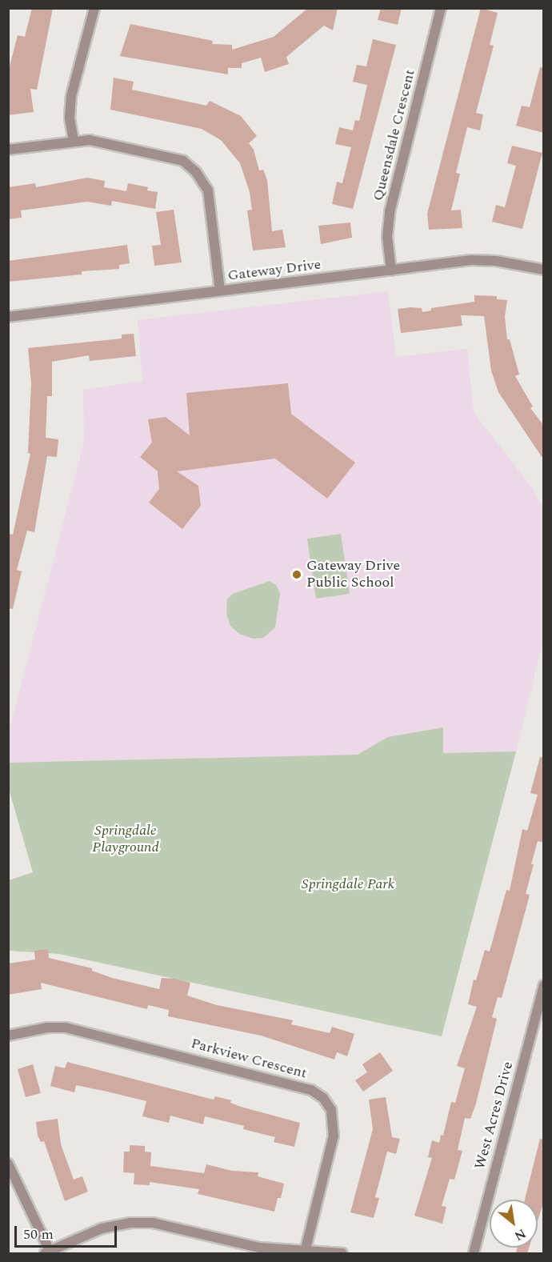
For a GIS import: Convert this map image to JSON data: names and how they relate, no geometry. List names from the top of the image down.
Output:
{
  "streets": {
    "street": [
      "Queensdale Crescent",
      "Gateway Drive",
      "Parkview Crescent",
      "West Acres Drive"
    ]
  },
  "crossings": [
    ["Queensdale Crescent", "Gateway Drive"]
  ],
  "parks": ["Springdale Playground", "Springdale Park"],
  "places": ["Gateway Drive Public School"],
  "scale_bar": "50 m",
  "north": "bottom right"
}
